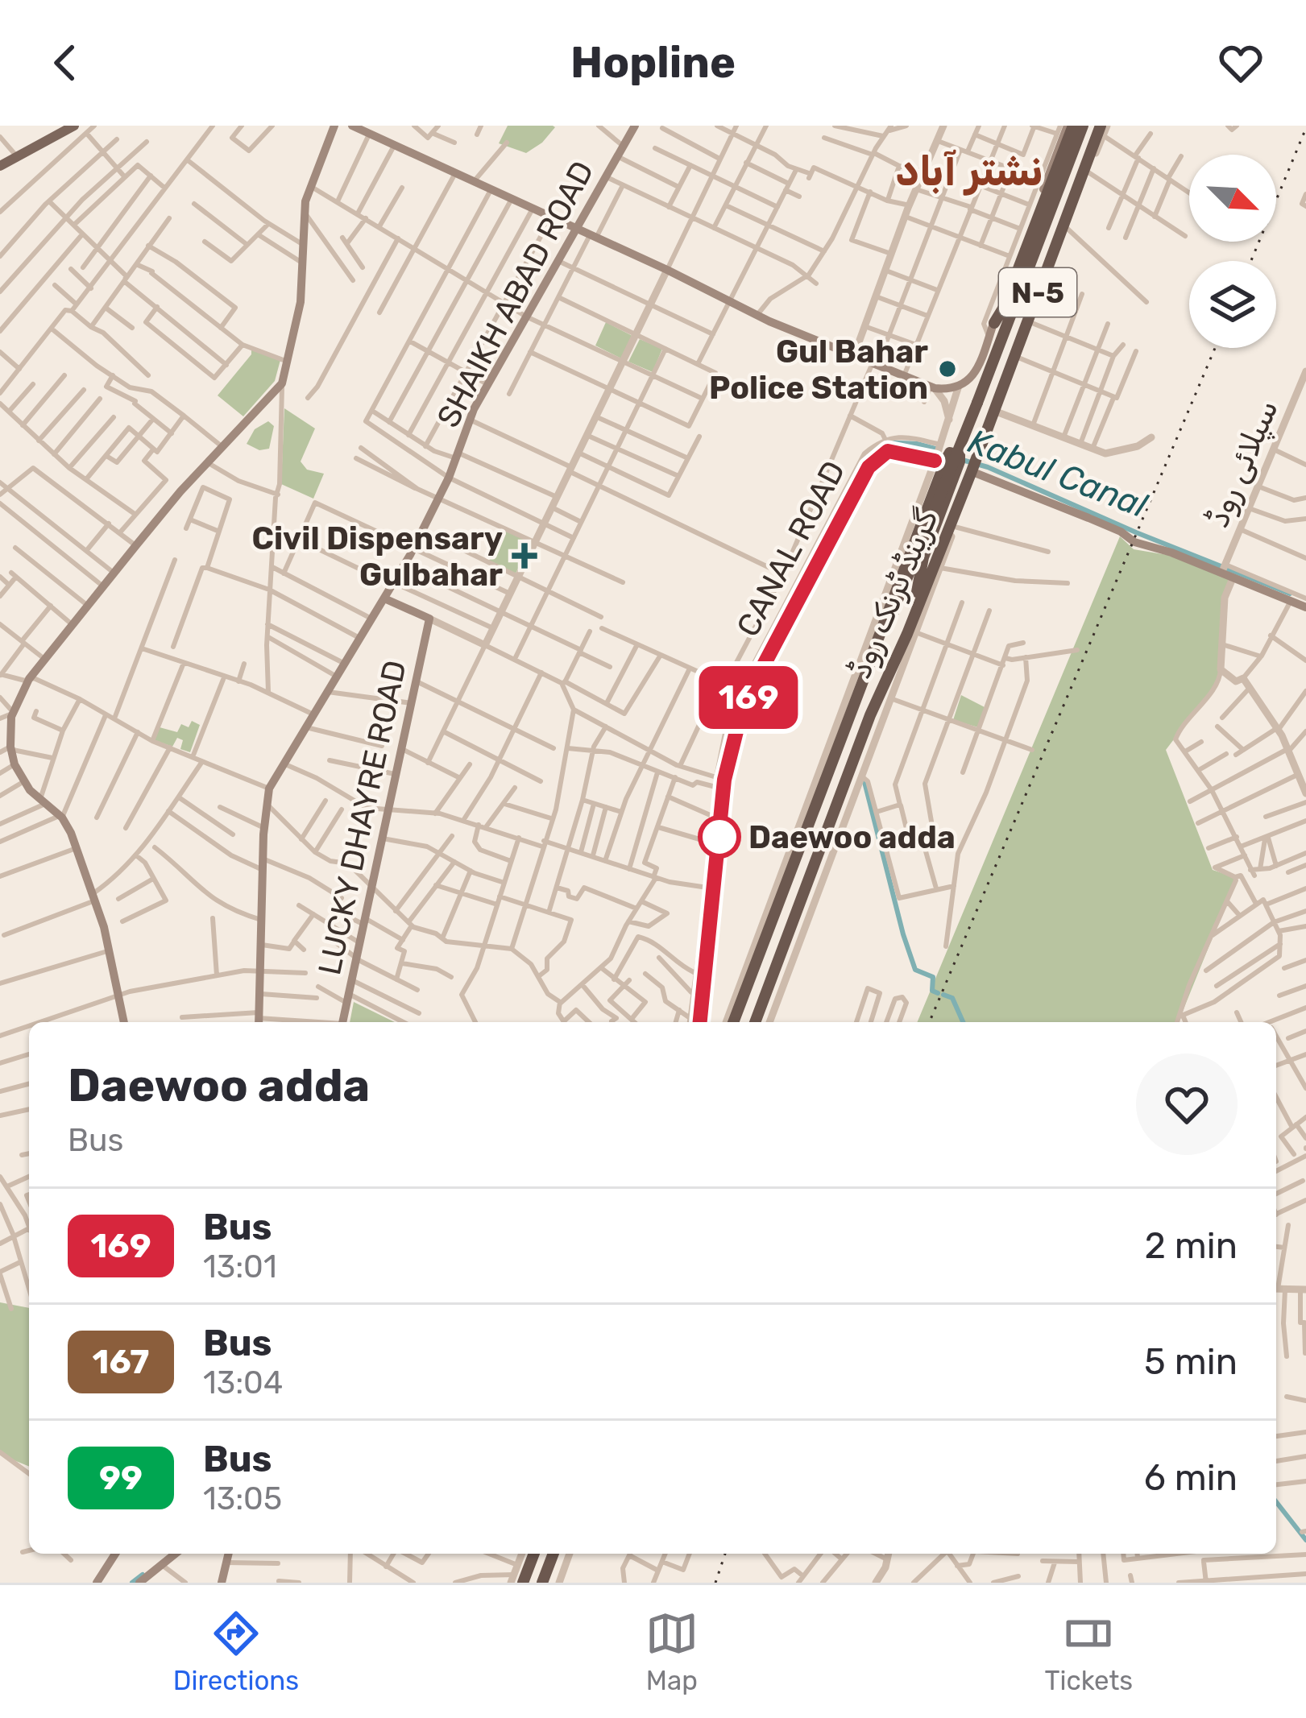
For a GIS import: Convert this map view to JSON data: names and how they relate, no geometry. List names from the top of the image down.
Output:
{
  "streets": {
    "highway": ["N-5", "گرینڈ ٹرنک روڈ"],
    "main road": ["SHAIKH ABAD ROAD", "LUCKY DHAYRE ROAD"],
    "street": ["سپلائی روڈ", "CANAL ROAD"]
  },
  "districts": ["نشتر آباد"],
  "water": ["Kabul Canal"],
  "places": {
    "other": ["Gul Bahar Police Station", "Daewoo adda"],
    "health": ["Civil Dispensary Gulbahar"]
  },
  "lines": ["bus line 169"],
  "north": "bottom right",
  "page": {
    "header": "Hopline",
    "on_map": "169",
    "heading": ["Daewoo adda", "Bus"],
    "list": [
      {
        "mark": "169",
        "name": "Bus",
        "note": "13:01",
        "value": "2 min"
      },
      {
        "mark": "167",
        "name": "Bus",
        "note": "13:04",
        "value": "5 min"
      },
      {
        "mark": "99",
        "name": "Bus",
        "note": "13:05",
        "value": "6 min"
      }
    ],
    "tabs": ["Directions", "Map", "Tickets"]
  }
}
